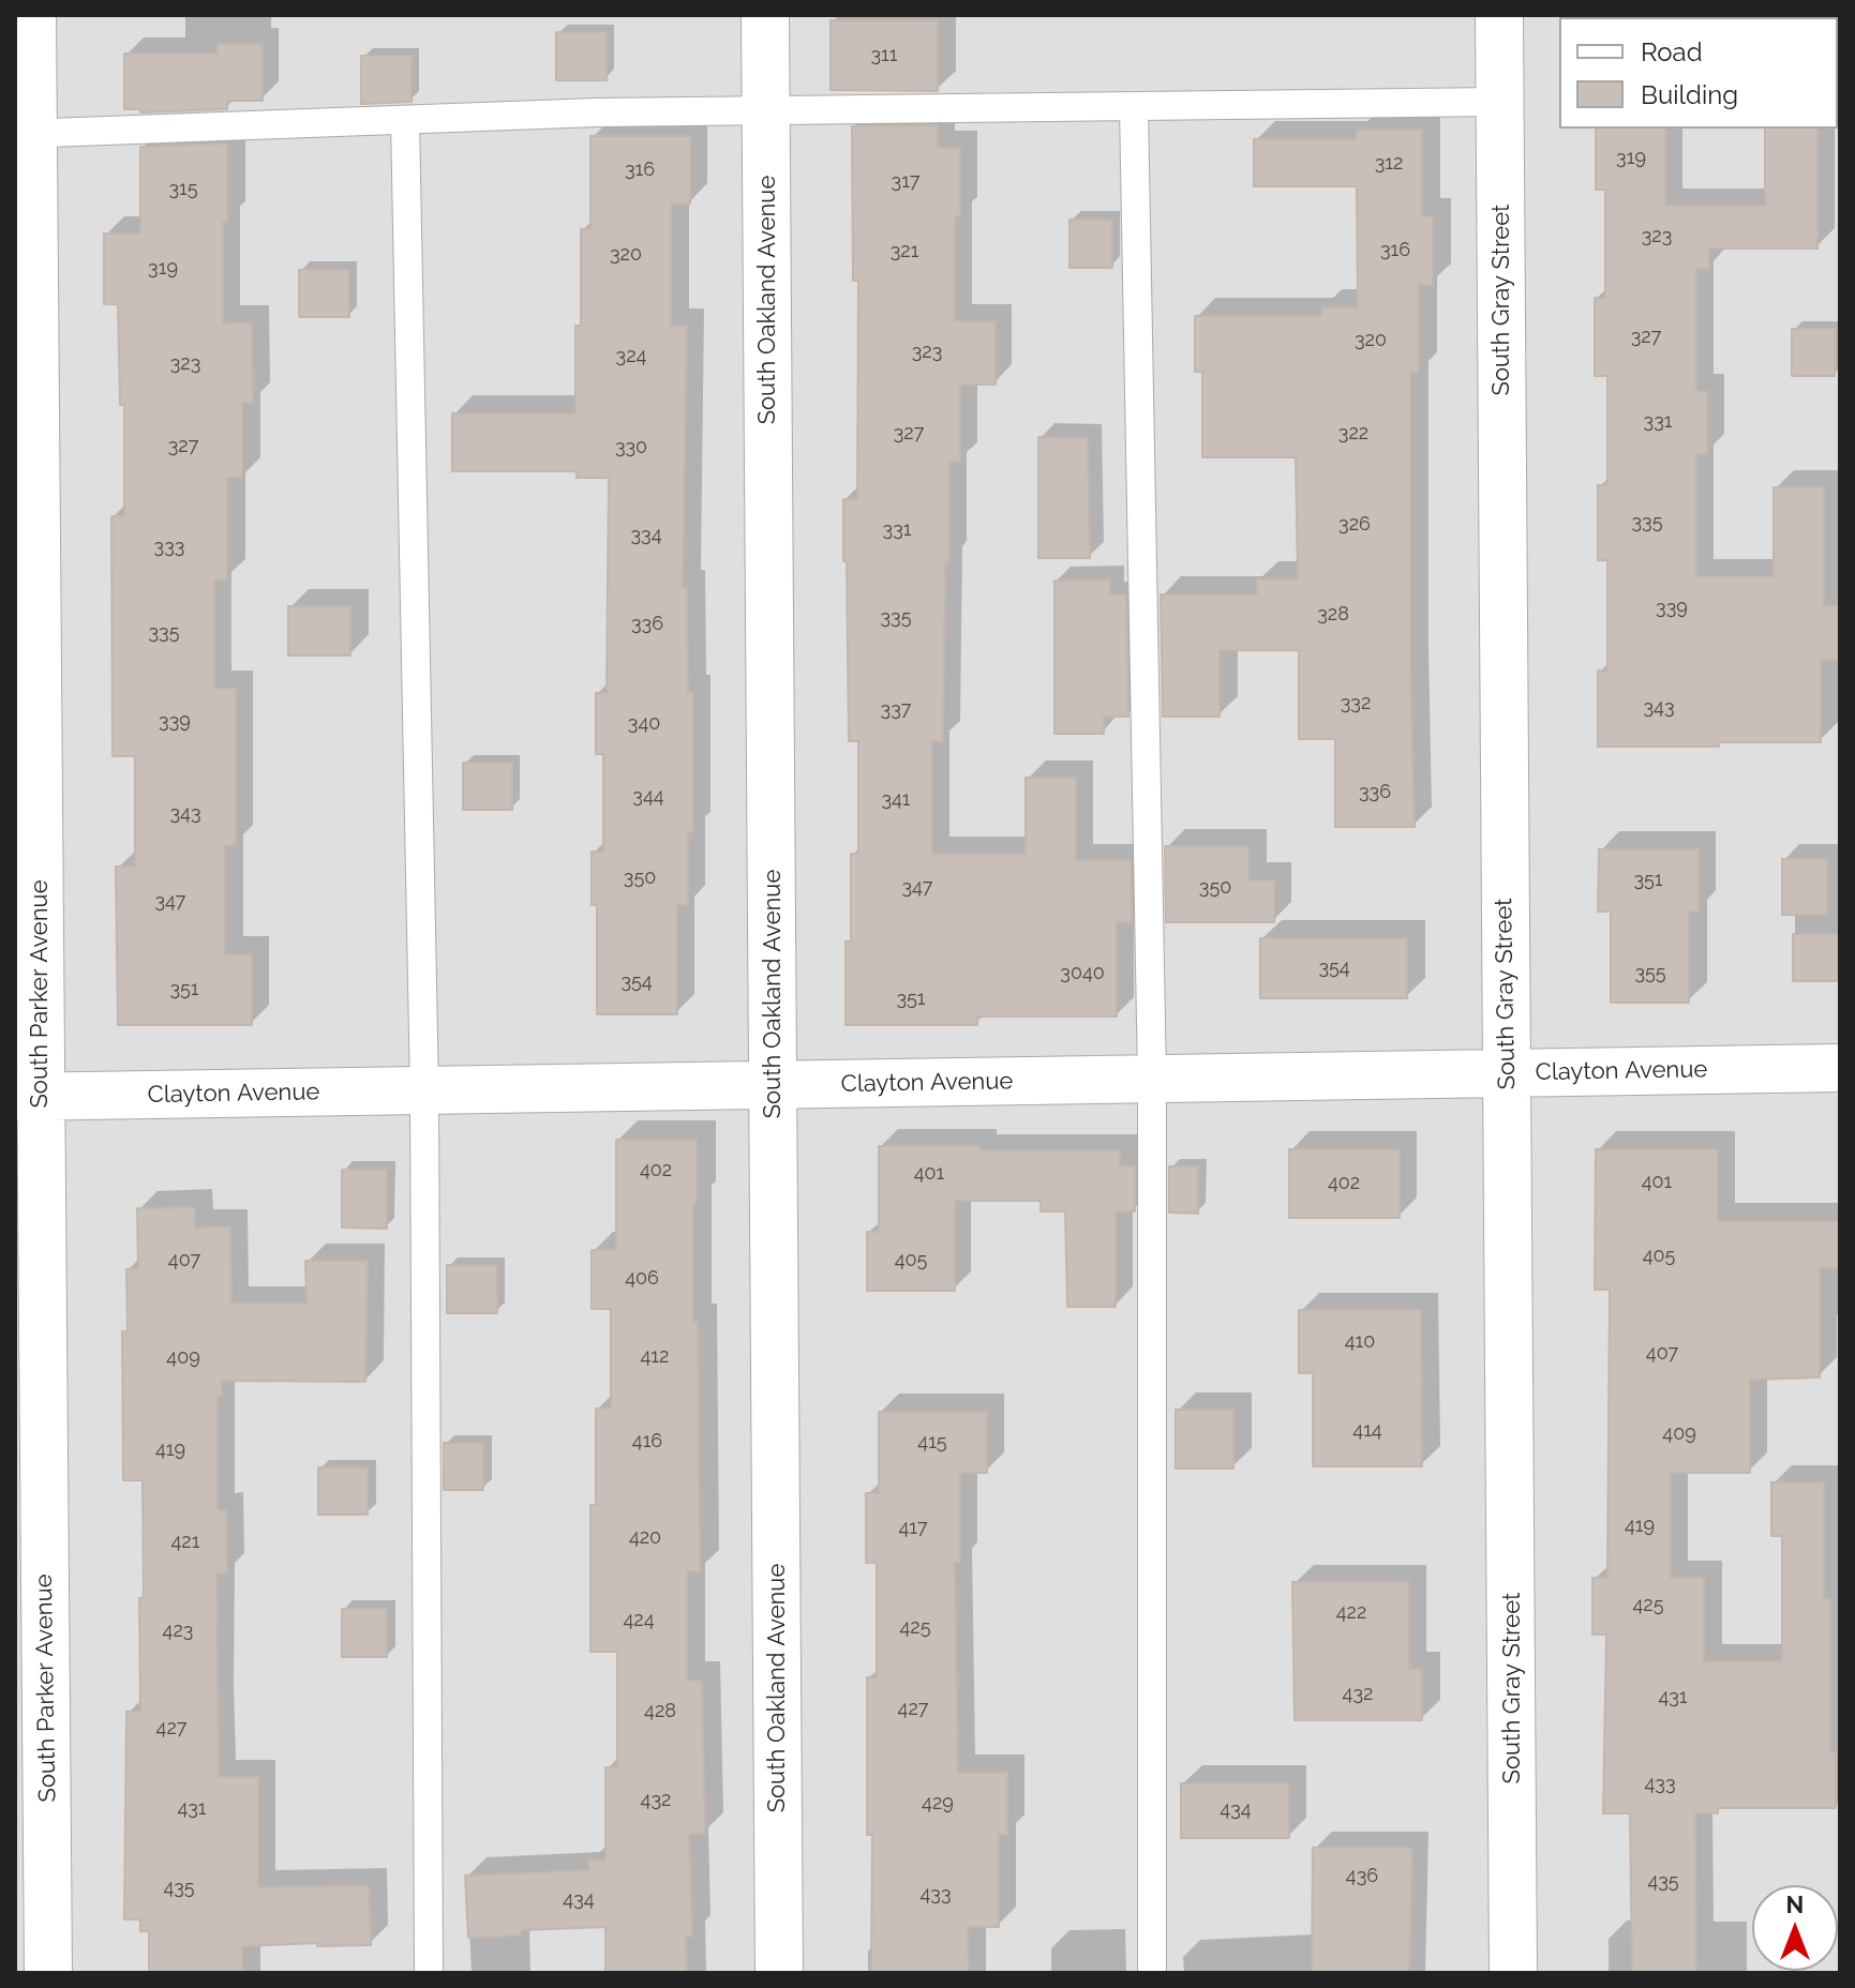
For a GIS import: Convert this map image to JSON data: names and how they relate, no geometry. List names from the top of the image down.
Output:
{
  "streets": {
    "street": [
      "South Oakland Avenue",
      "South Gray Street",
      "South Parker Avenue",
      "Clayton Avenue"
    ]
  },
  "crossings": [
    ["South Oakland Avenue", "Clayton Avenue"],
    ["South Gray Street", "Clayton Avenue"],
    ["South Parker Avenue", "Clayton Avenue"]
  ],
  "house_numbers": [
    "311",
    "319",
    "312",
    "316",
    "317",
    "315",
    "323",
    "316",
    "321",
    "320",
    "319",
    "327",
    "320",
    "323",
    "324",
    "323",
    "331",
    "327",
    "322",
    "327",
    "330",
    "335",
    "326",
    "331",
    "334",
    "333",
    "339",
    "328",
    "335",
    "336",
    "335",
    "332",
    "343",
    "337",
    "339",
    "340",
    "336",
    "344",
    "341",
    "343",
    "350",
    "351",
    "347",
    "350",
    "347",
    "354",
    "3040",
    "355",
    "354",
    "351",
    "351",
    "402",
    "401",
    "401",
    "402",
    "405",
    "407",
    "405",
    "406",
    "410",
    "407",
    "412",
    "409",
    "414",
    "409",
    "416",
    "415",
    "419",
    "419",
    "417",
    "420",
    "421",
    "425",
    "422",
    "424",
    "425",
    "423",
    "432",
    "431",
    "427",
    "428",
    "427",
    "433",
    "432",
    "429",
    "431",
    "434",
    "436",
    "435",
    "435",
    "433",
    "434"
  ],
  "legend": ["Road", "Building"],
  "north": "top"
}
